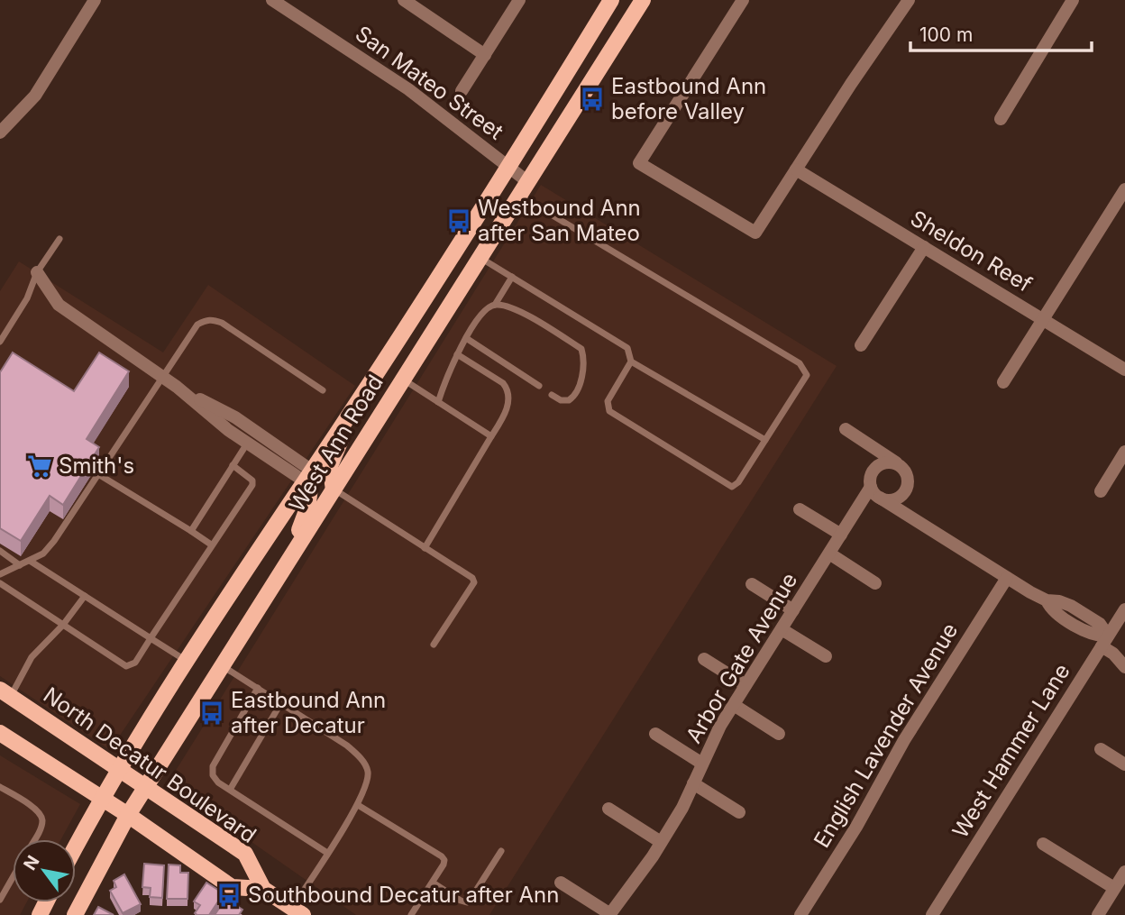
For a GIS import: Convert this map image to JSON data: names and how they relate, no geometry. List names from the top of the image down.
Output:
{
  "streets": {
    "main road": ["West Ann Road", "North Decatur Boulevard"],
    "street": [
      "San Mateo Street",
      "Sheldon Reef",
      "Arbor Gate Avenue",
      "English Lavender Avenue",
      "West Hammer Lane"
    ]
  },
  "crossings": [
    ["San Mateo Street", "West Ann Road"],
    ["West Ann Road", "North Decatur Boulevard"]
  ],
  "places": {
    "bus stop": [
      "Eastbound Ann before Valley",
      "Westbound Ann after San Mateo",
      "Eastbound Ann after Decatur",
      "Southbound Decatur after Ann"
    ],
    "supermarket": ["Smith's"]
  },
  "scale_bar": "100 m",
  "north": "top left"
}
